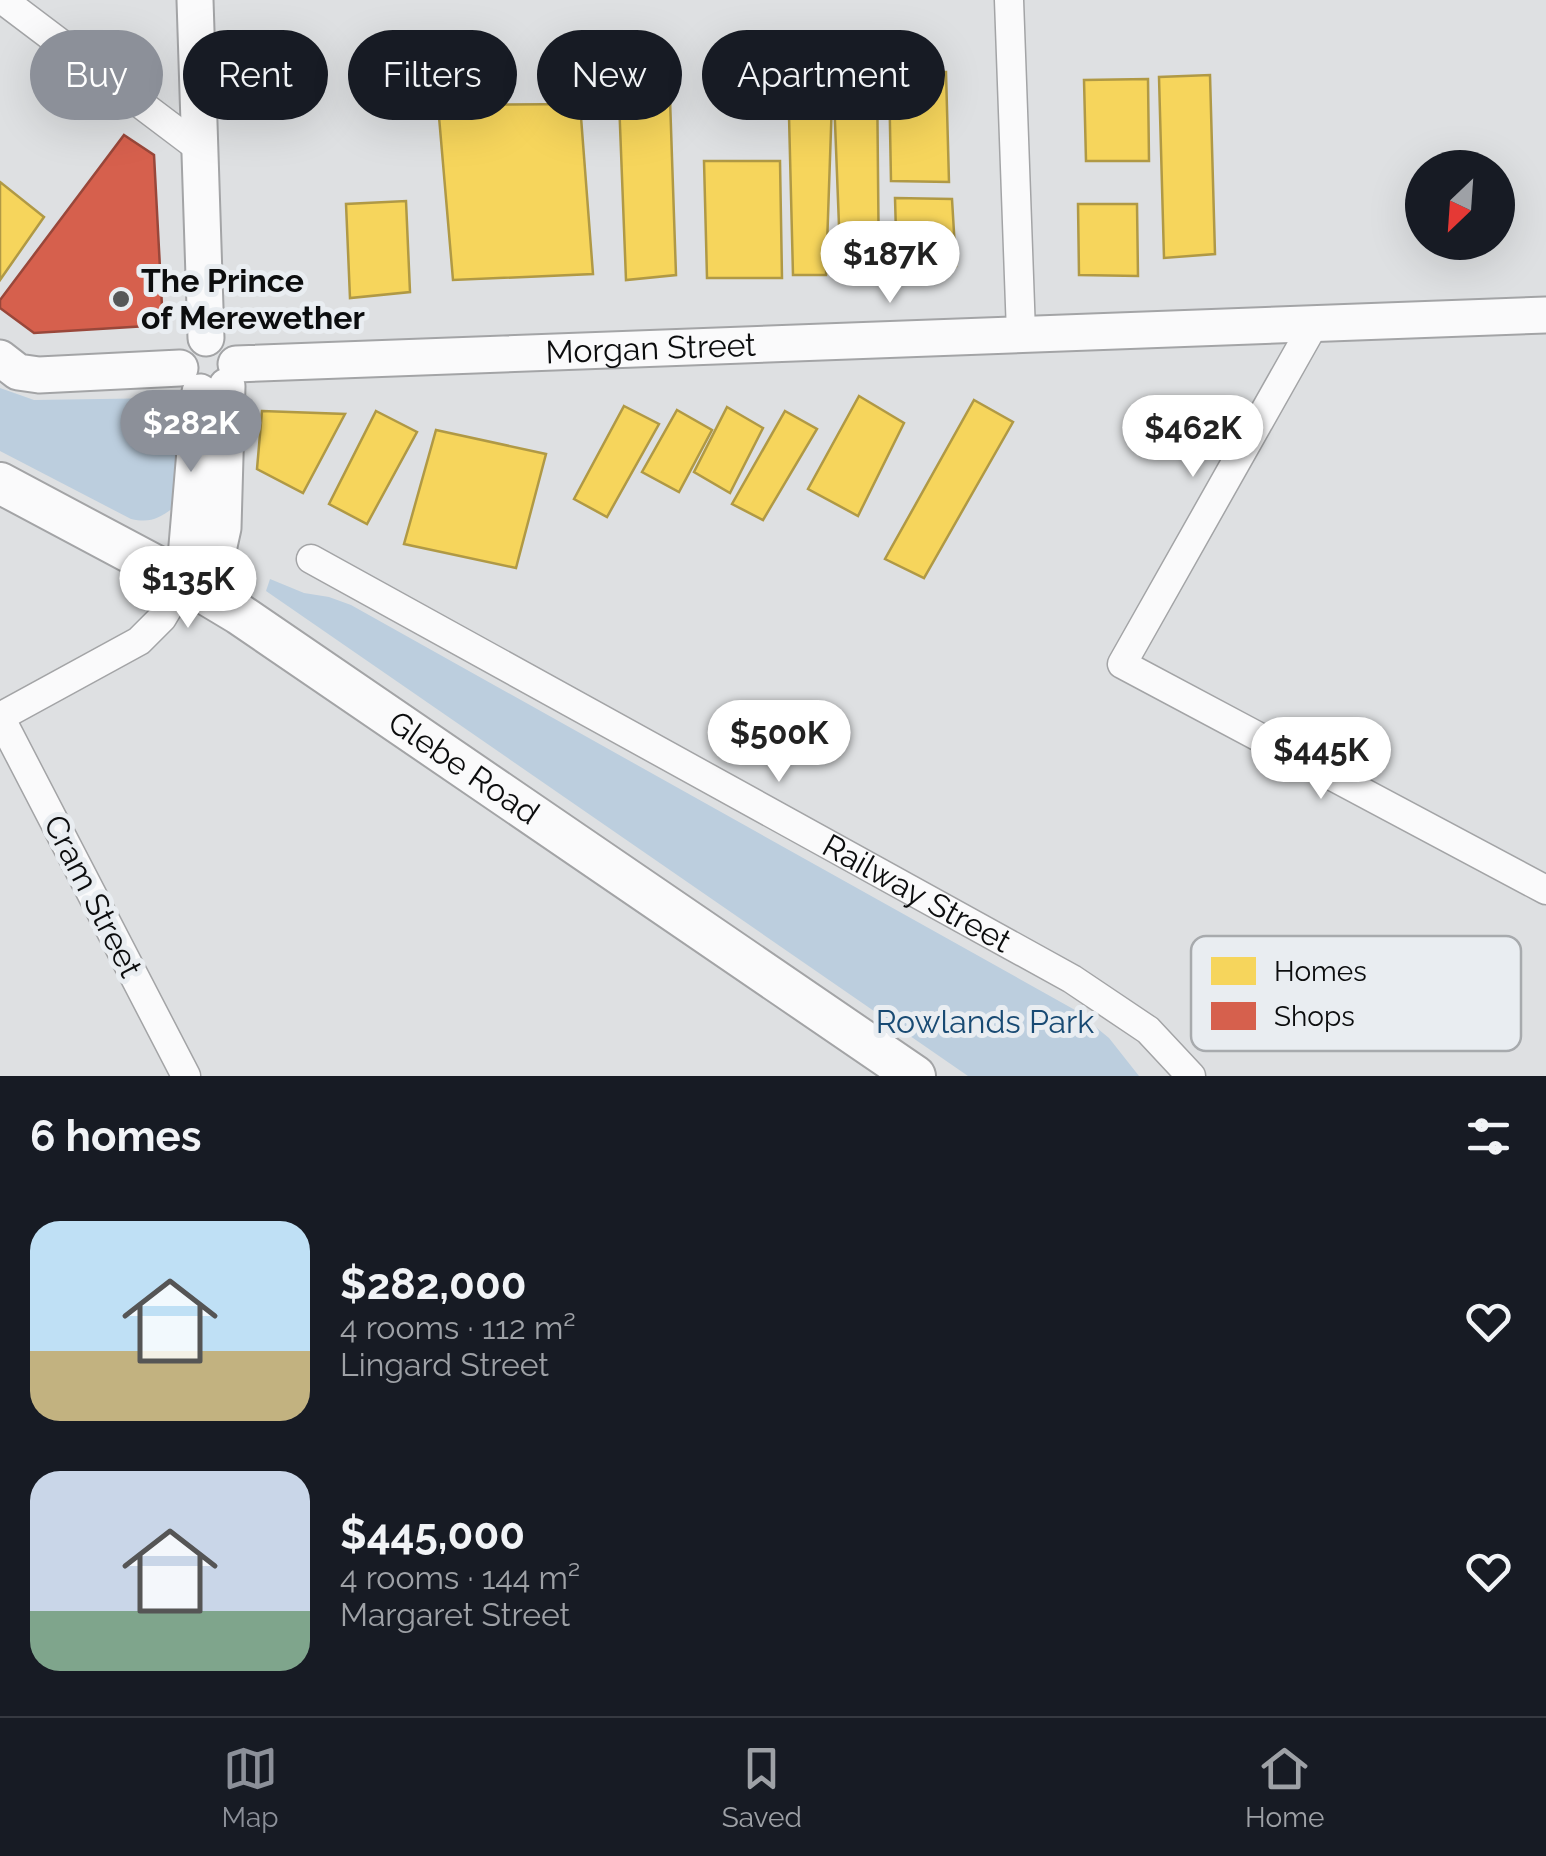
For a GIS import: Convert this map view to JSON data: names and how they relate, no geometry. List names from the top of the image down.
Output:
{
  "streets": {
    "main road": ["Glebe Road"],
    "street": ["Morgan Street", "Railway Street", "Cram Street"]
  },
  "parks": ["Rowlands Park"],
  "places": ["The Prince of Merewether"],
  "legend": ["Homes", "Shops"],
  "north": "bottom left",
  "page": {
    "chip": [
      "Buy",
      "Rent",
      "Filters",
      "New",
      "Apartment"
    ],
    "price": [
      "$187K",
      "$282K",
      "$462K",
      "$135K",
      "$500K",
      "$445K"
    ],
    "heading": "6 homes",
    "list": [
      {
        "name": "$282,000",
        "note": "4 rooms · 112 m² · Lingard Street"
      },
      {
        "name": "$445,000",
        "note": "4 rooms · 144 m² · Margaret Street"
      }
    ],
    "tabs": ["Map", "Saved", "Home"]
  }
}
